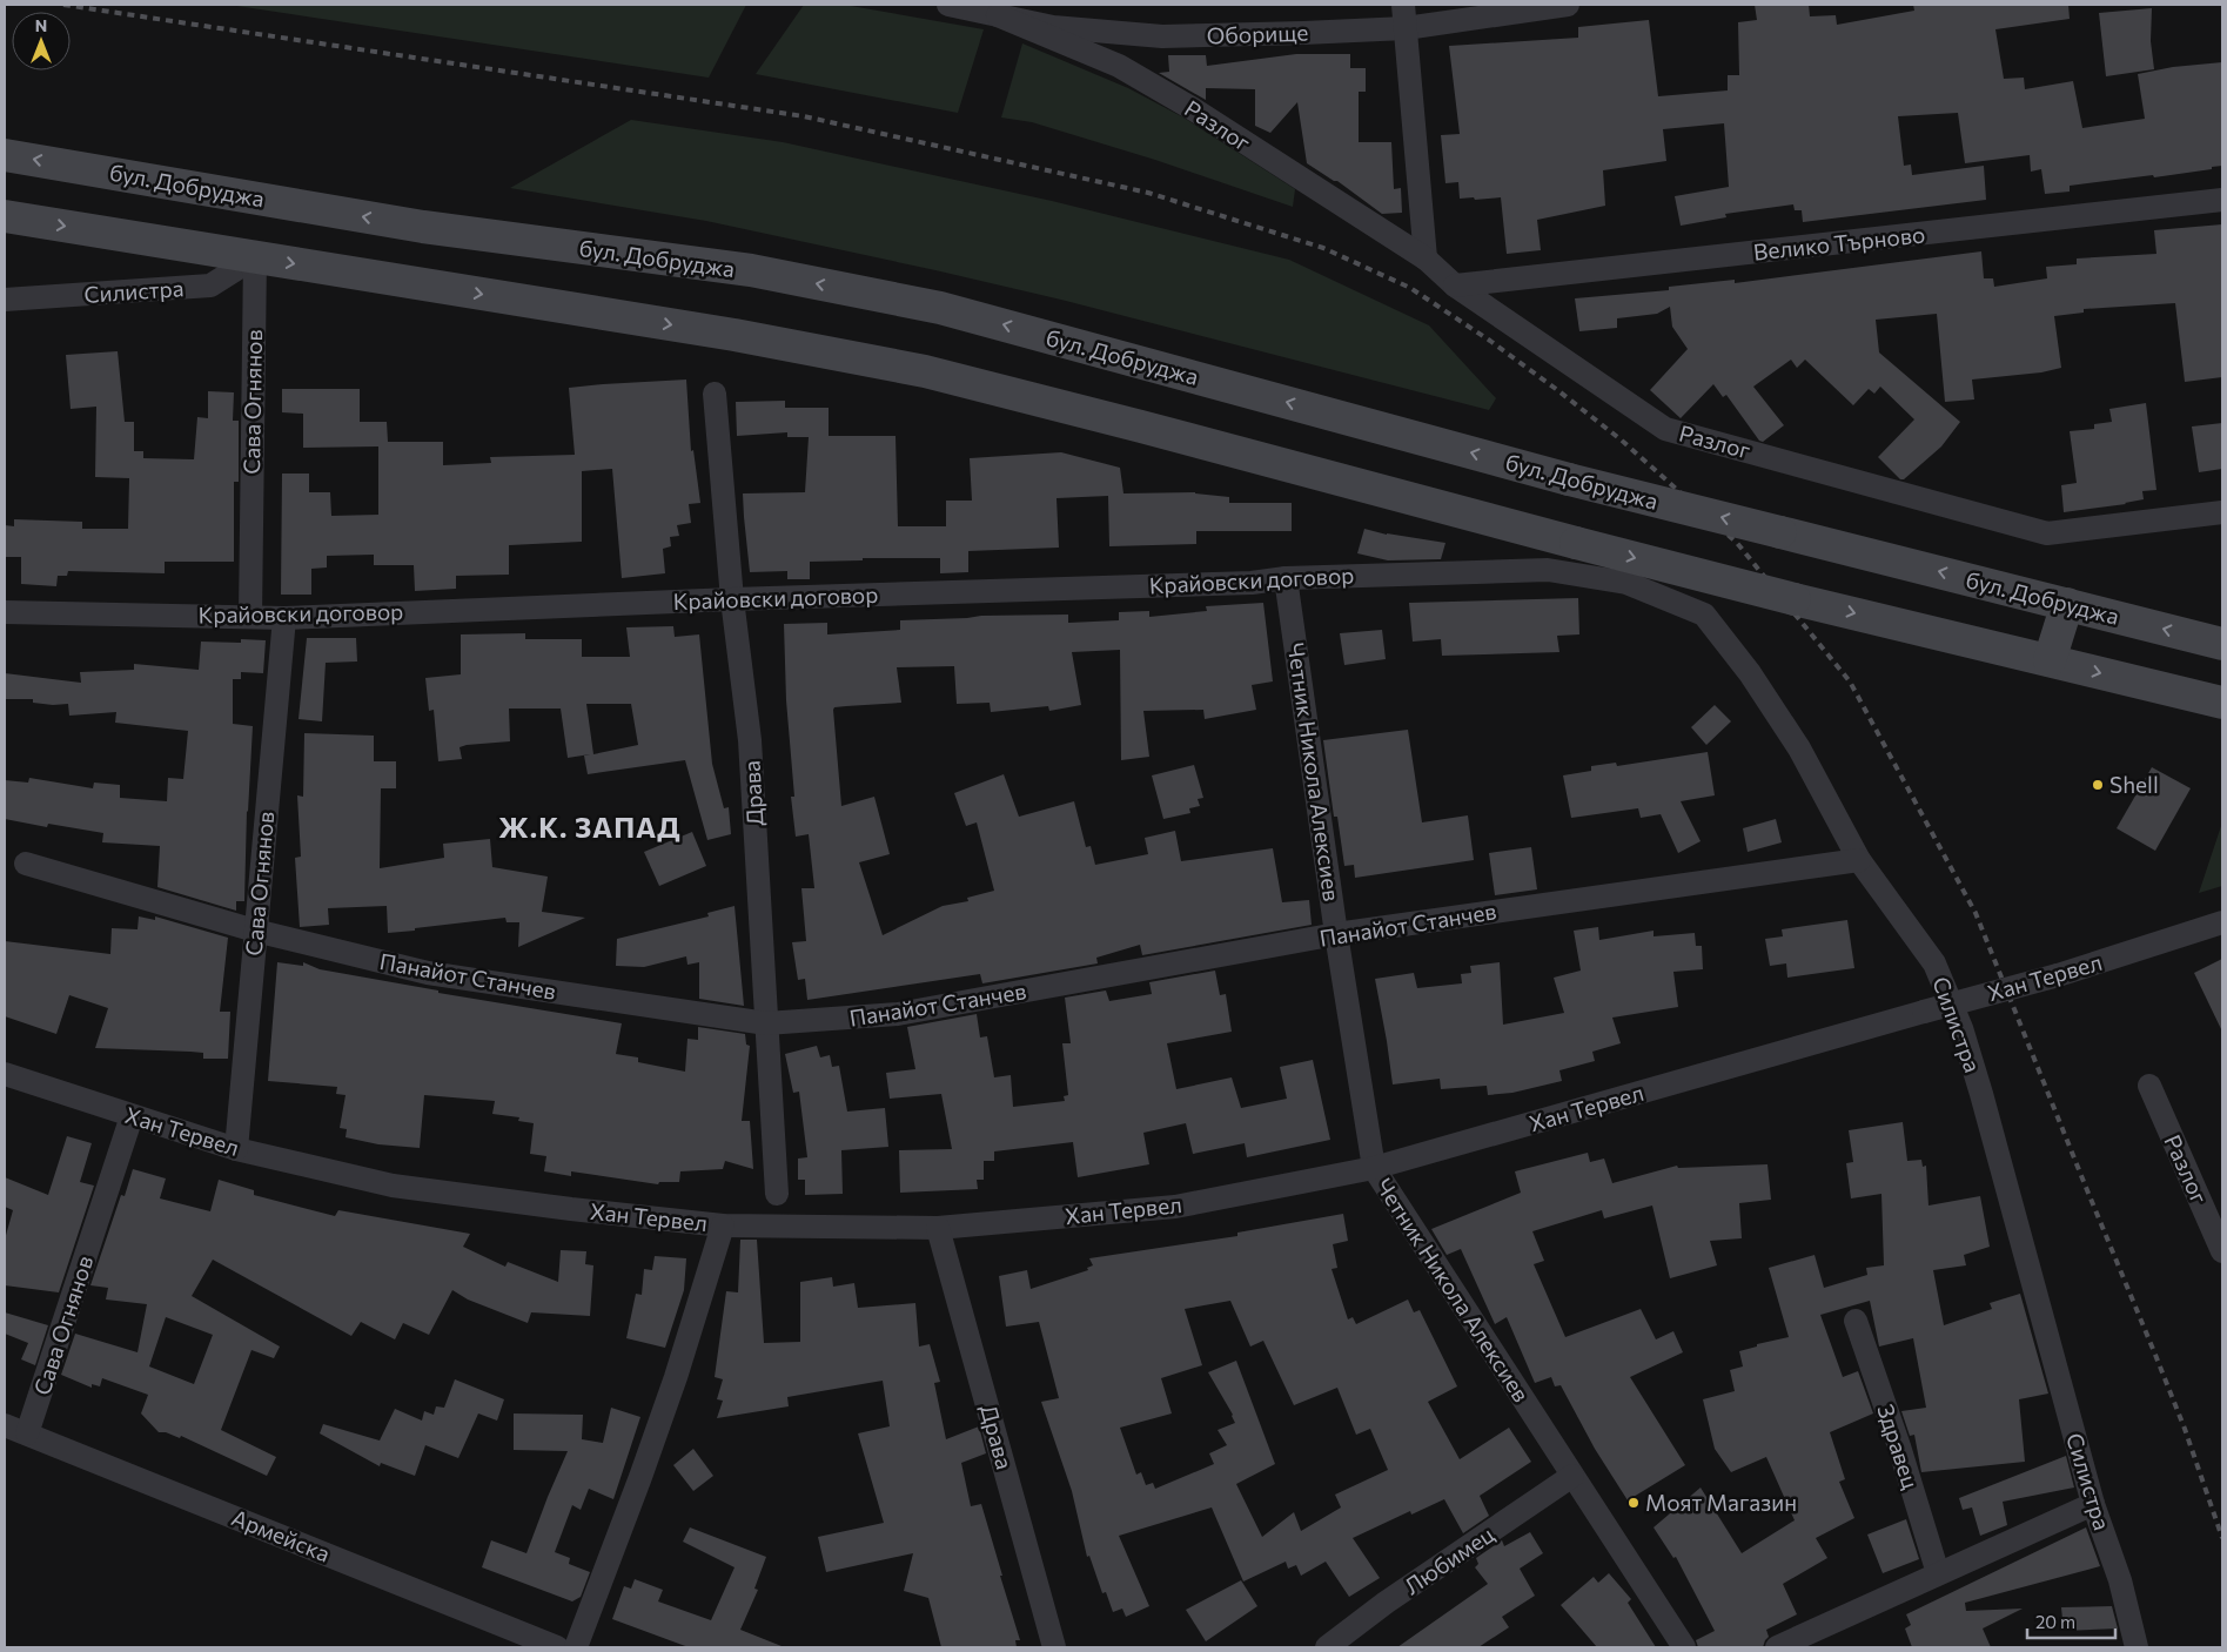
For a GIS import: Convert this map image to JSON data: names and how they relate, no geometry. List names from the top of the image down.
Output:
{
  "streets": {
    "main road": ["бул. Добруджа"],
    "street": [
      "Оборище",
      "Разлог",
      "Велико Търново",
      "Силистра",
      "Сава Огнянов",
      "Крайовски договор",
      "Четник Никола Алексиев",
      "Драва",
      "Панайот Станчев",
      "Хан Тервел",
      "Здравец",
      "Армейска",
      "Любимец"
    ]
  },
  "crossings": [
    ["Оборище", "Разлог"],
    ["Разлог", "Велико Търново"],
    ["Силистра", "Сава Огнянов"],
    ["Силистра", "Крайовски договор"],
    ["Силистра", "Панайот Станчев"],
    ["Сава Огнянов", "Крайовски договор"],
    ["Сава Огнянов", "Панайот Станчев"],
    ["Сава Огнянов", "Хан Тервел"],
    ["Сава Огнянов", "Армейска"],
    ["Крайовски договор", "Четник Никола Алексиев"],
    ["Крайовски договор", "Драва"],
    ["Четник Никола Алексиев", "Панайот Станчев"],
    ["Четник Никола Алексиев", "Хан Тервел"],
    ["Четник Никола Алексиев", "Любимец"],
    ["Драва", "Панайот Станчев"],
    ["Драва", "Хан Тервел"]
  ],
  "districts": ["Ж.К. ЗАПАД"],
  "places": ["Shell", "Моят Магазин"],
  "scale_bar": "20 m",
  "north": "top"
}
